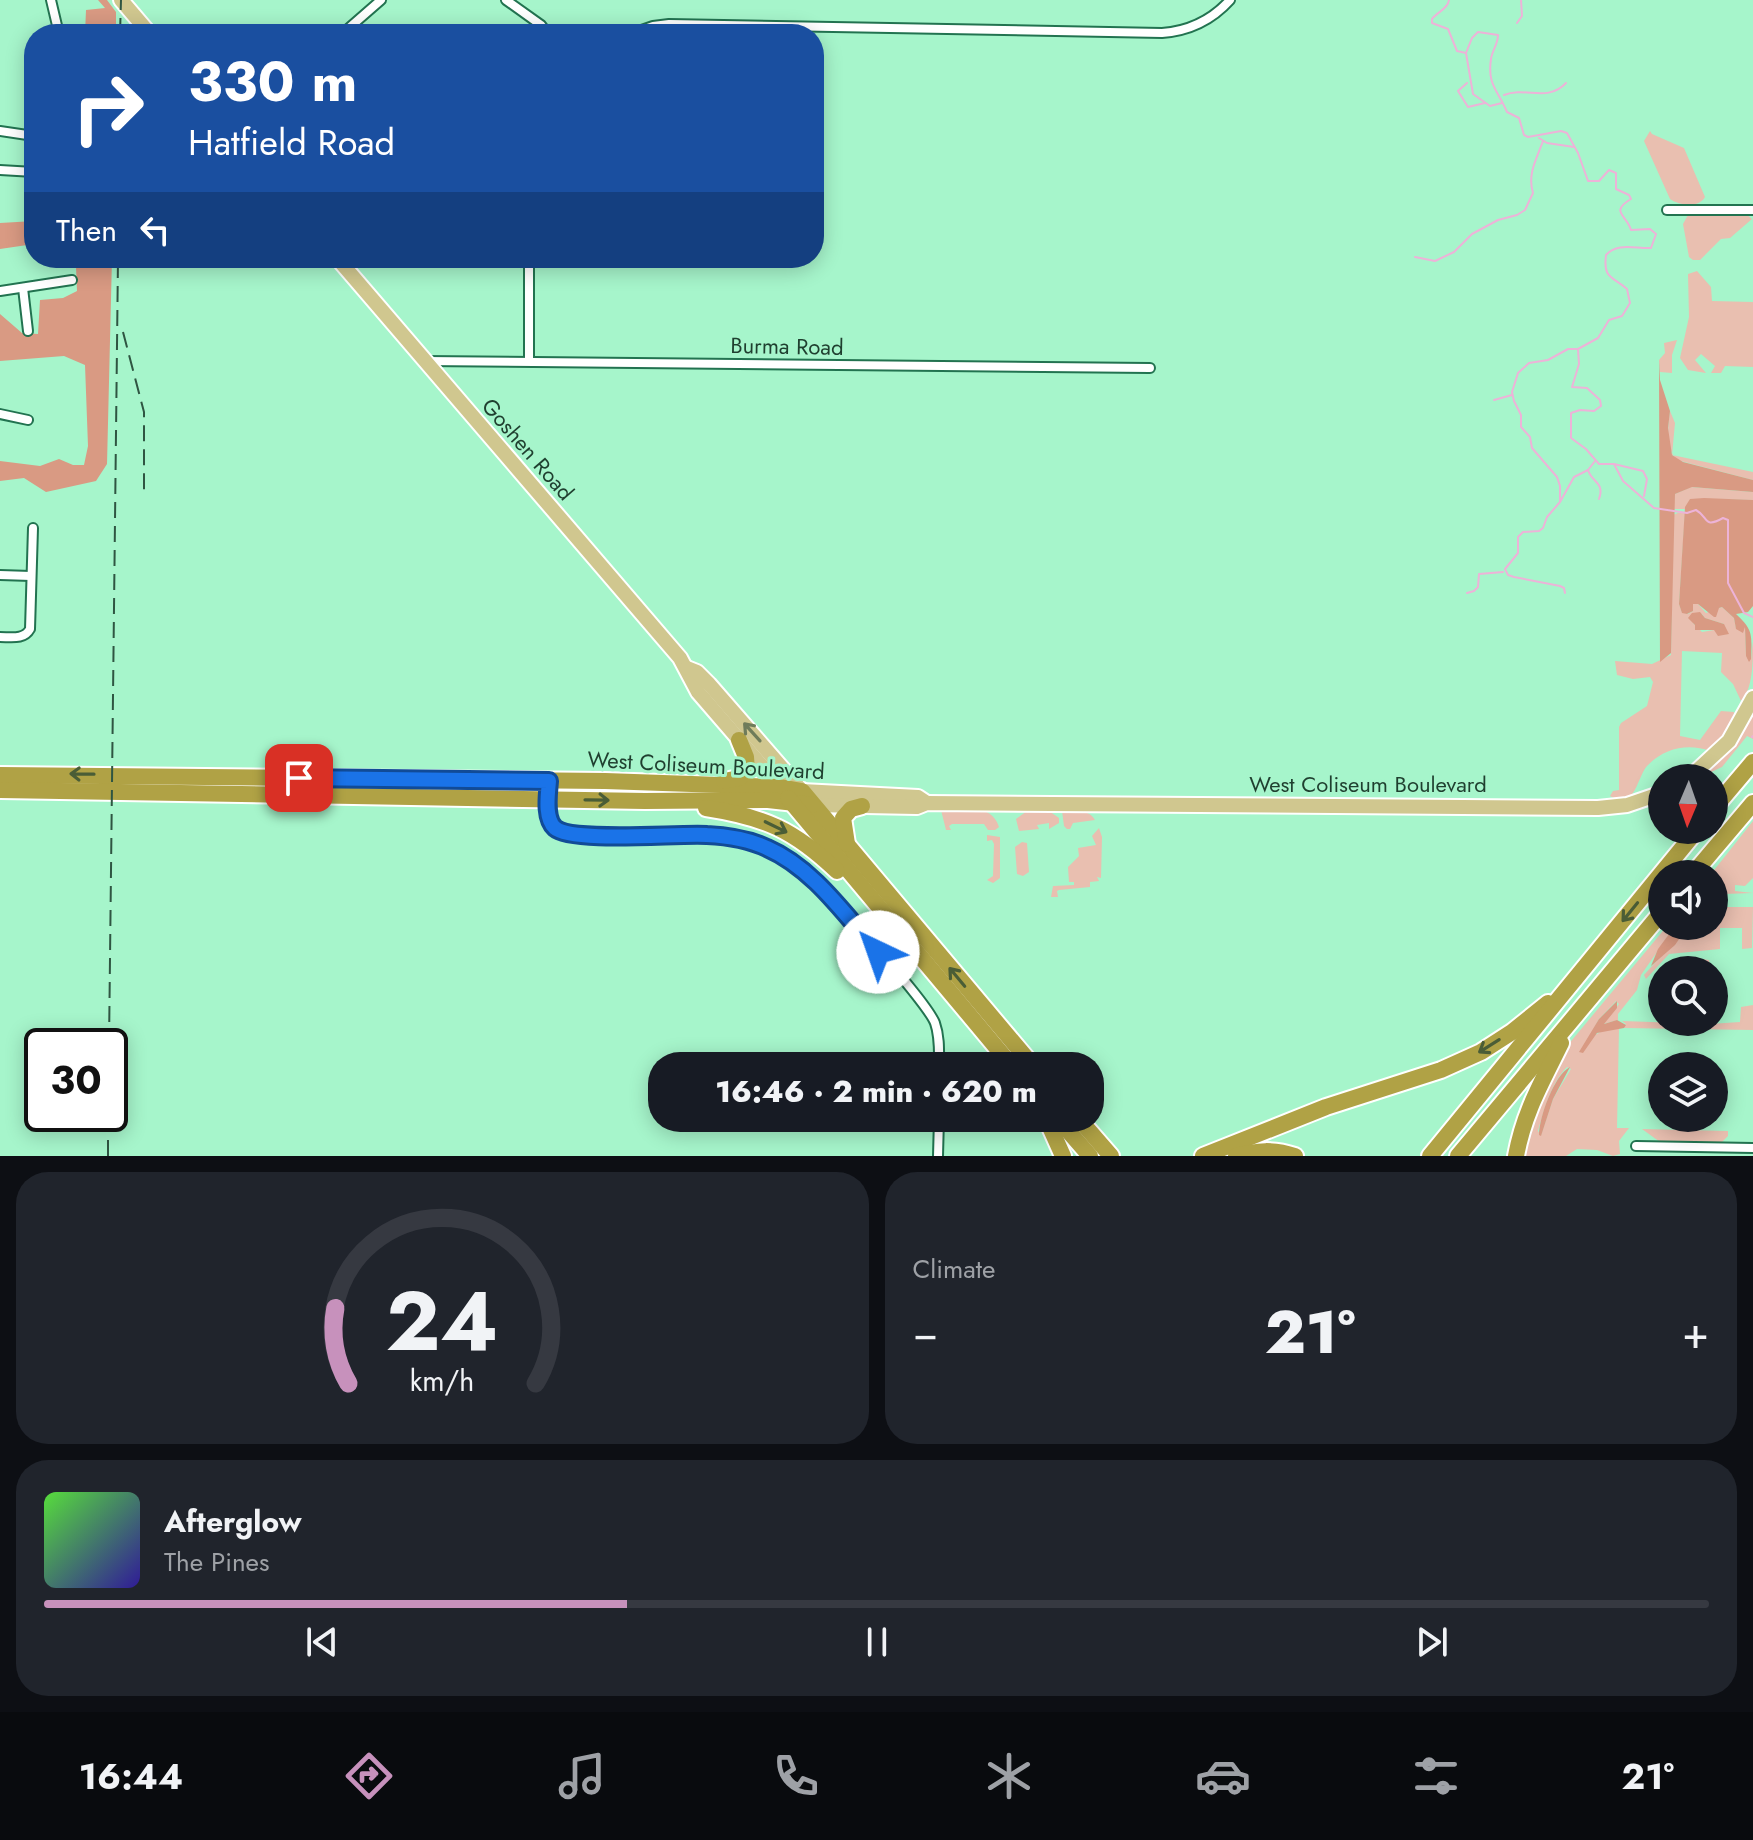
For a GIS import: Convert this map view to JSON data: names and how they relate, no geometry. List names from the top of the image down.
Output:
{
  "streets": {
    "highway": ["Goshen Road", "West Coliseum Boulevard"],
    "street": ["Burma Road"]
  },
  "crossings": [
    ["Burma Road", "Goshen Road"],
    ["Goshen Road", "West Coliseum Boulevard"]
  ],
  "north": "bottom",
  "page": {
    "turn": ["330 m", "Hatfield Road"],
    "then": "Then",
    "limit": "30",
    "trip": "16:46 · 2 min · 620 m",
    "tile": "Climate",
    "heat": ["−", "21°", "+"],
    "song": ["Afterglow", "The Pines"],
    "tabs": ["16:44", "21°"],
    "gauge": ["24", "km/h"]
  }
}
